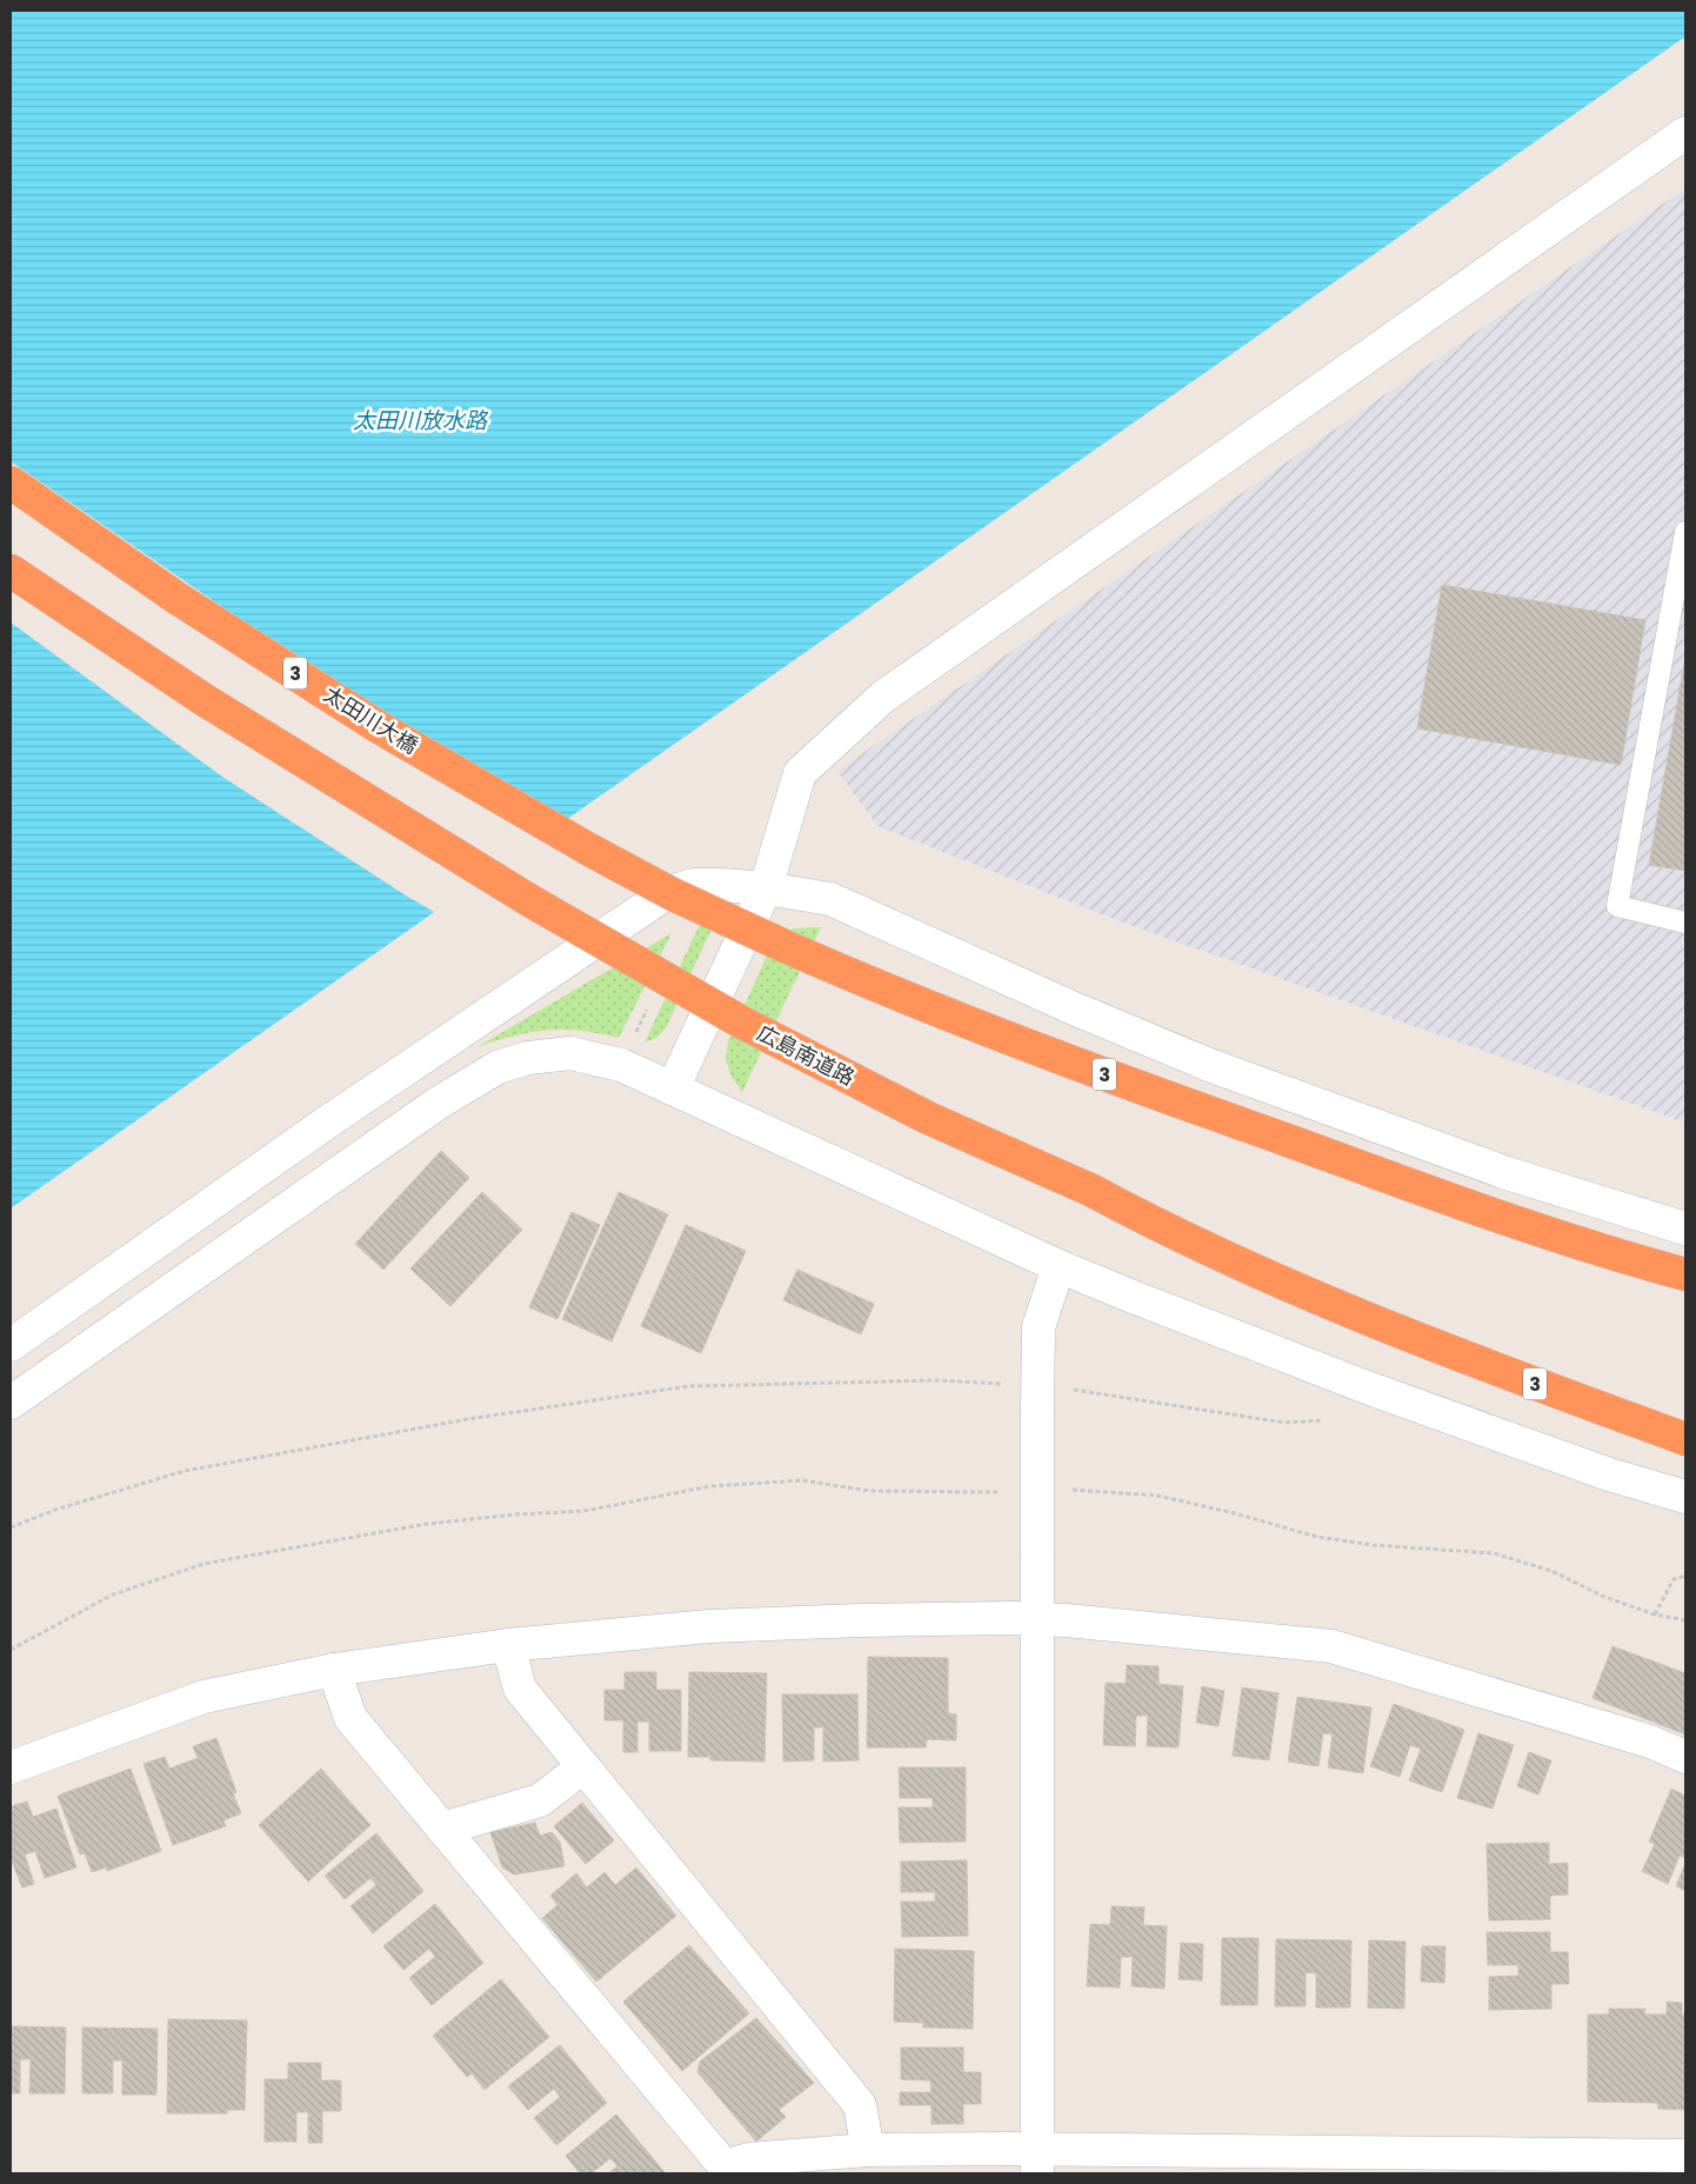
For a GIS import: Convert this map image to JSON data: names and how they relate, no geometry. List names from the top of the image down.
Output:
{
  "streets": {
    "highway": ["3", "太田川大橋", "広島南道路"]
  },
  "water": ["太田川放水路"]
}
